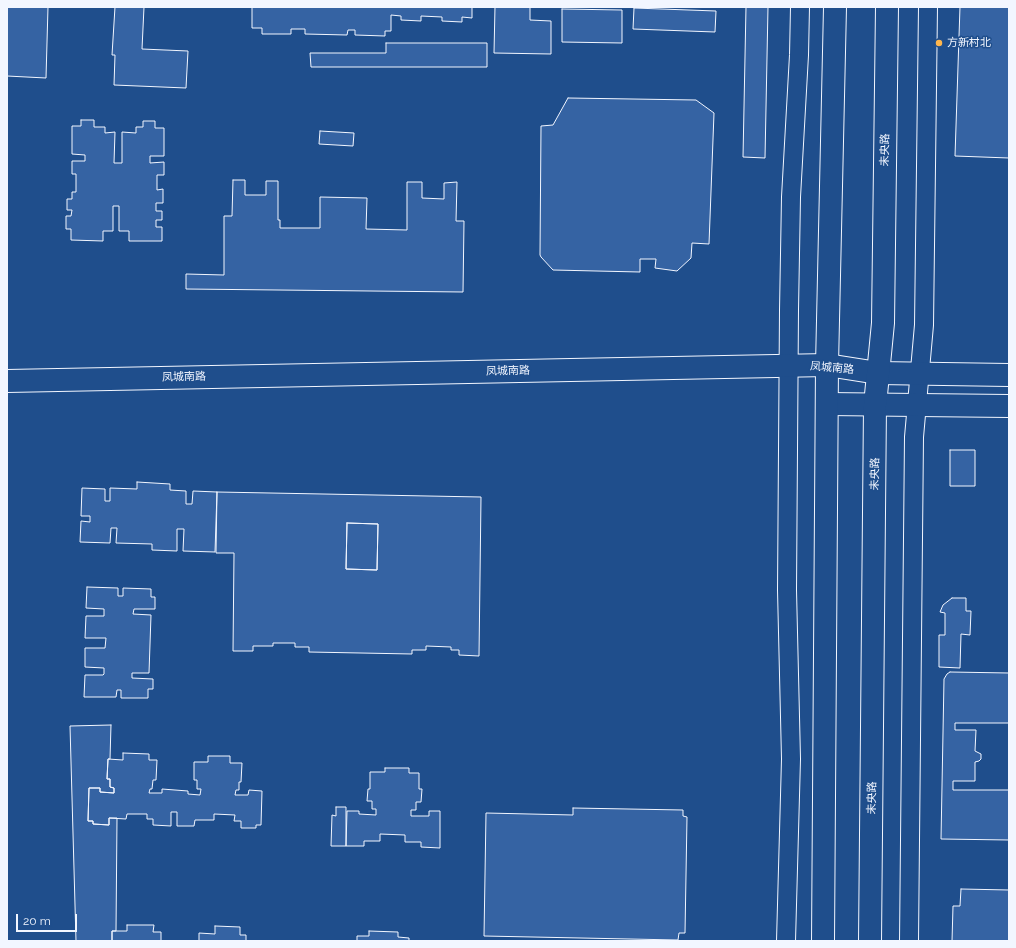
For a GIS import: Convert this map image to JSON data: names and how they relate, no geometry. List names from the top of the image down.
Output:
{
  "streets": {
    "main road": ["未央路", "凤城南路"]
  },
  "crossings": [
    ["未央路", "凤城南路"]
  ],
  "places": ["方新村北"],
  "scale_bar": "20 m"
}
